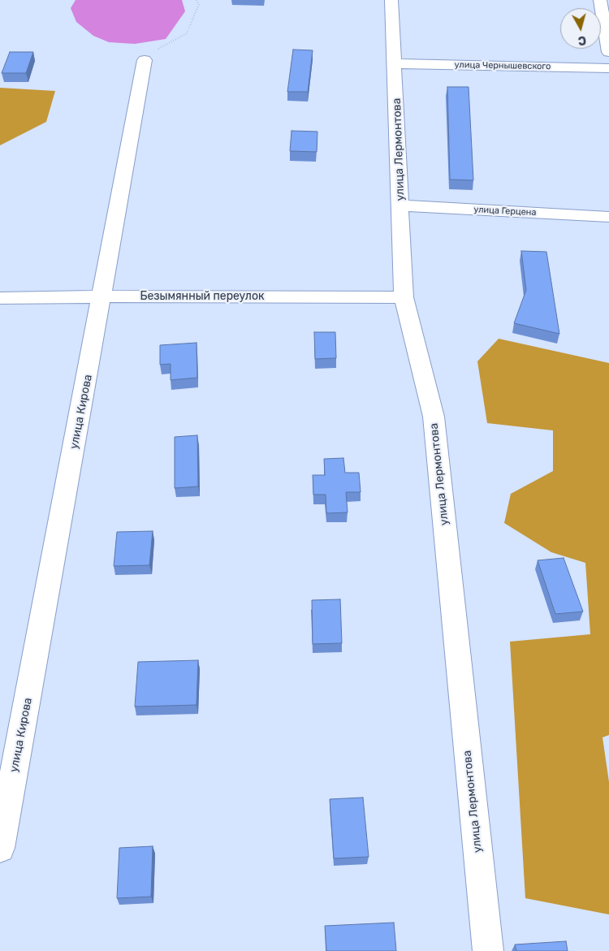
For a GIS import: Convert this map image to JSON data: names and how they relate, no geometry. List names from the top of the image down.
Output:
{
  "streets": {
    "street": [
      "улица Чернышевского",
      "улица Лермонтова",
      "улица Герцена",
      "Безымянный переулок",
      "улица Кирова"
    ]
  },
  "crossings": [
    ["улица Чернышевского", "улица Лермонтова"],
    ["улица Лермонтова", "улица Герцена"],
    ["улица Лермонтова", "Безымянный переулок"],
    ["Безымянный переулок", "улица Кирова"]
  ],
  "north": "bottom"
}
